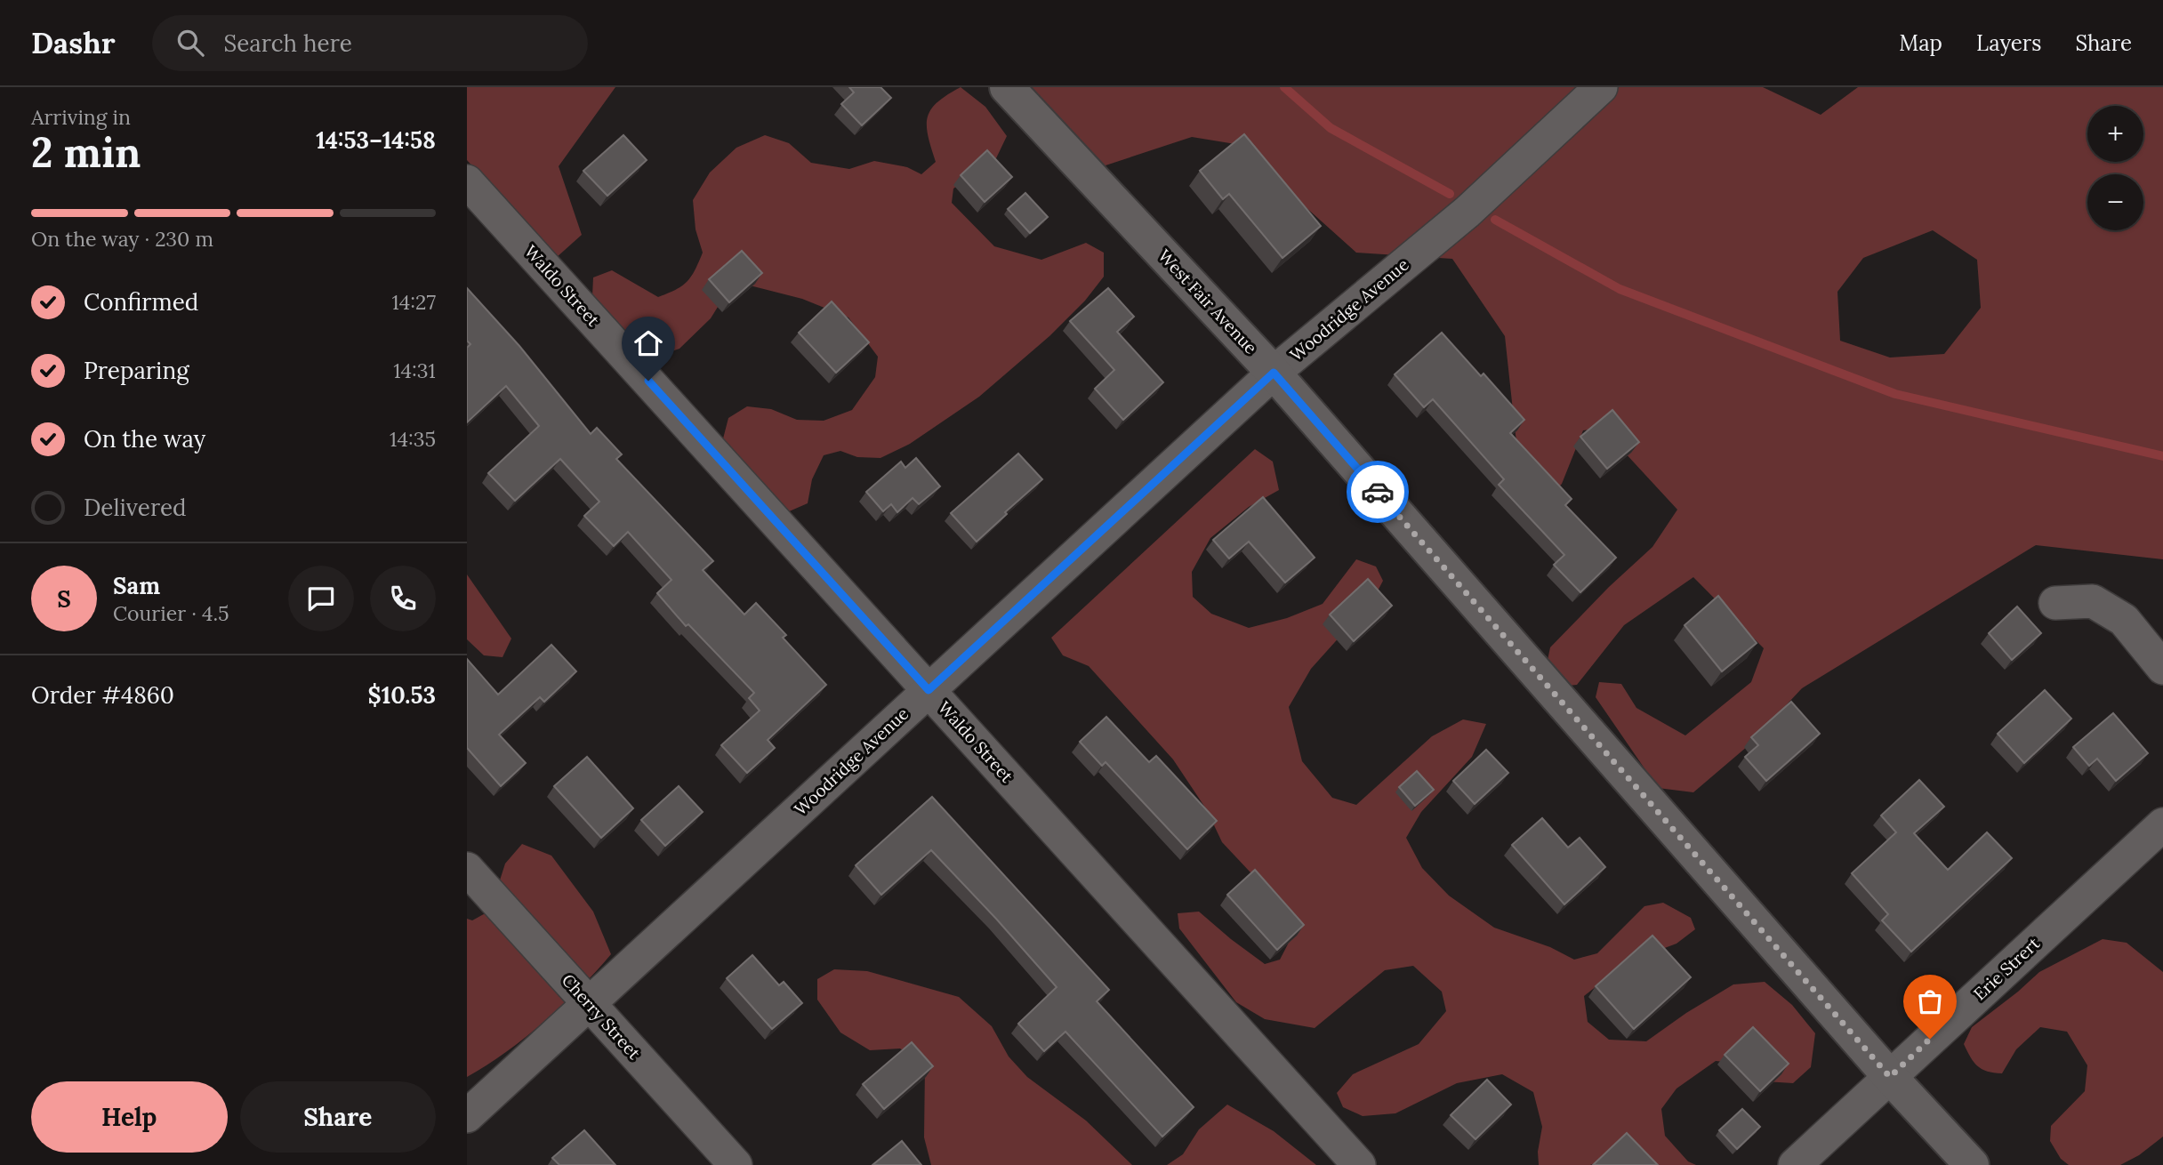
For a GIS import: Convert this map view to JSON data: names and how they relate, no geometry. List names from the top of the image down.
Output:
{
  "streets": {
    "street": [
      "Waldo Street",
      "West Fair Avenue",
      "Woodridge Avenue",
      "Erie Strert",
      "Cherry Street"
    ]
  },
  "crossings": [
    ["Waldo Street", "Woodridge Avenue"],
    ["West Fair Avenue", "Woodridge Avenue"],
    ["West Fair Avenue", "Erie Strert"],
    ["Woodridge Avenue", "Cherry Street"]
  ],
  "page": {
    "header": "Dashr",
    "search": "Search here",
    "nav": ["Map", "Layers", "Share"],
    "heading": ["2 min", "Arriving in", "14:53–14:58"],
    "panel": [
      "Sam",
      "Courier · 4.5",
      "Order #4860",
      "$10.53"
    ],
    "map_buttons": ["+", "−"],
    "bar": "On the way · 230 m",
    "list": [
      ["Confirmed", "14:27"],
      ["Preparing", "14:31"],
      ["On the way", "14:35"],
      "Delivered"
    ],
    "round": "S",
    "buttons": ["Help", "Share"]
  }
}
